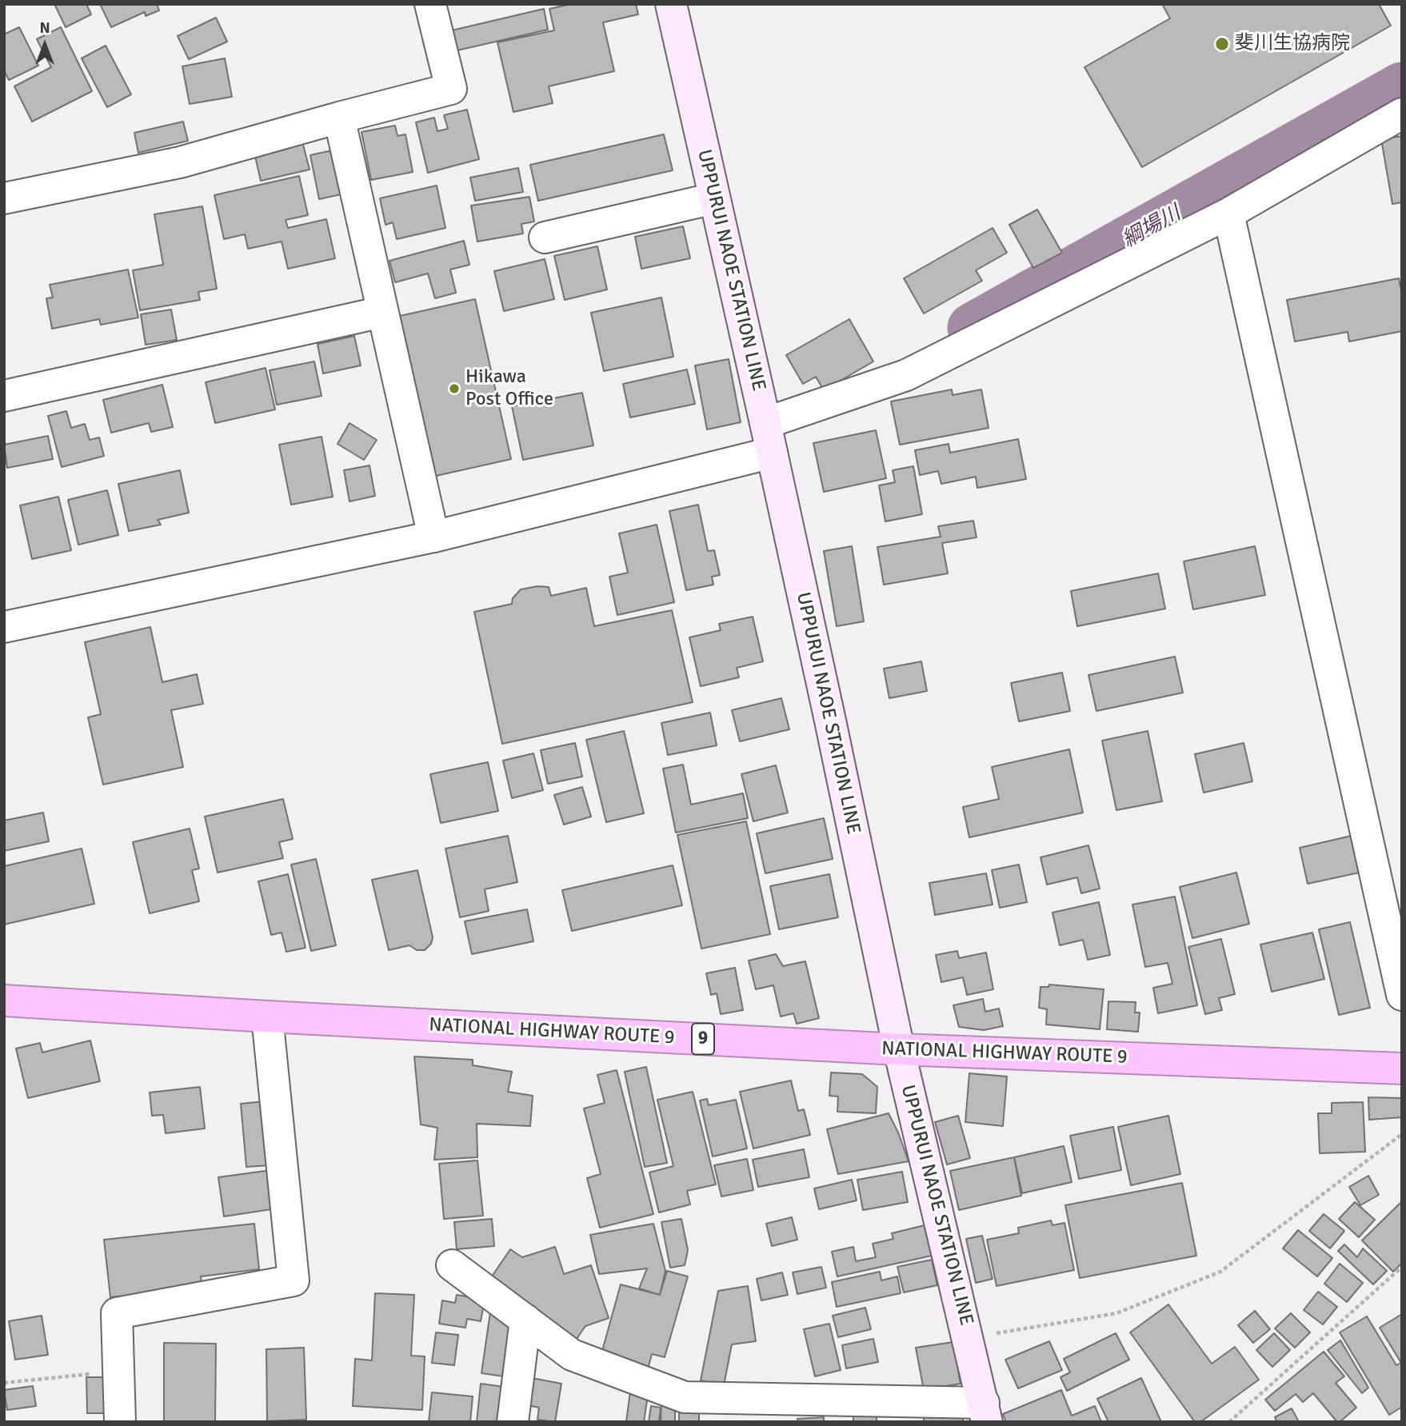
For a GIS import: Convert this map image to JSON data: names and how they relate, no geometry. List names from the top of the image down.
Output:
{
  "streets": {
    "highway": ["NATIONAL HIGHWAY ROUTE 9", "9"],
    "main road": ["UPPURUI NAOE STATION LINE"]
  },
  "crossings": [
    ["UPPURUI NAOE STATION LINE", "NATIONAL HIGHWAY ROUTE 9"]
  ],
  "water": ["綱場川"],
  "places": ["斐川生協病院", "Hikawa Post Office"],
  "north": "top"
}
